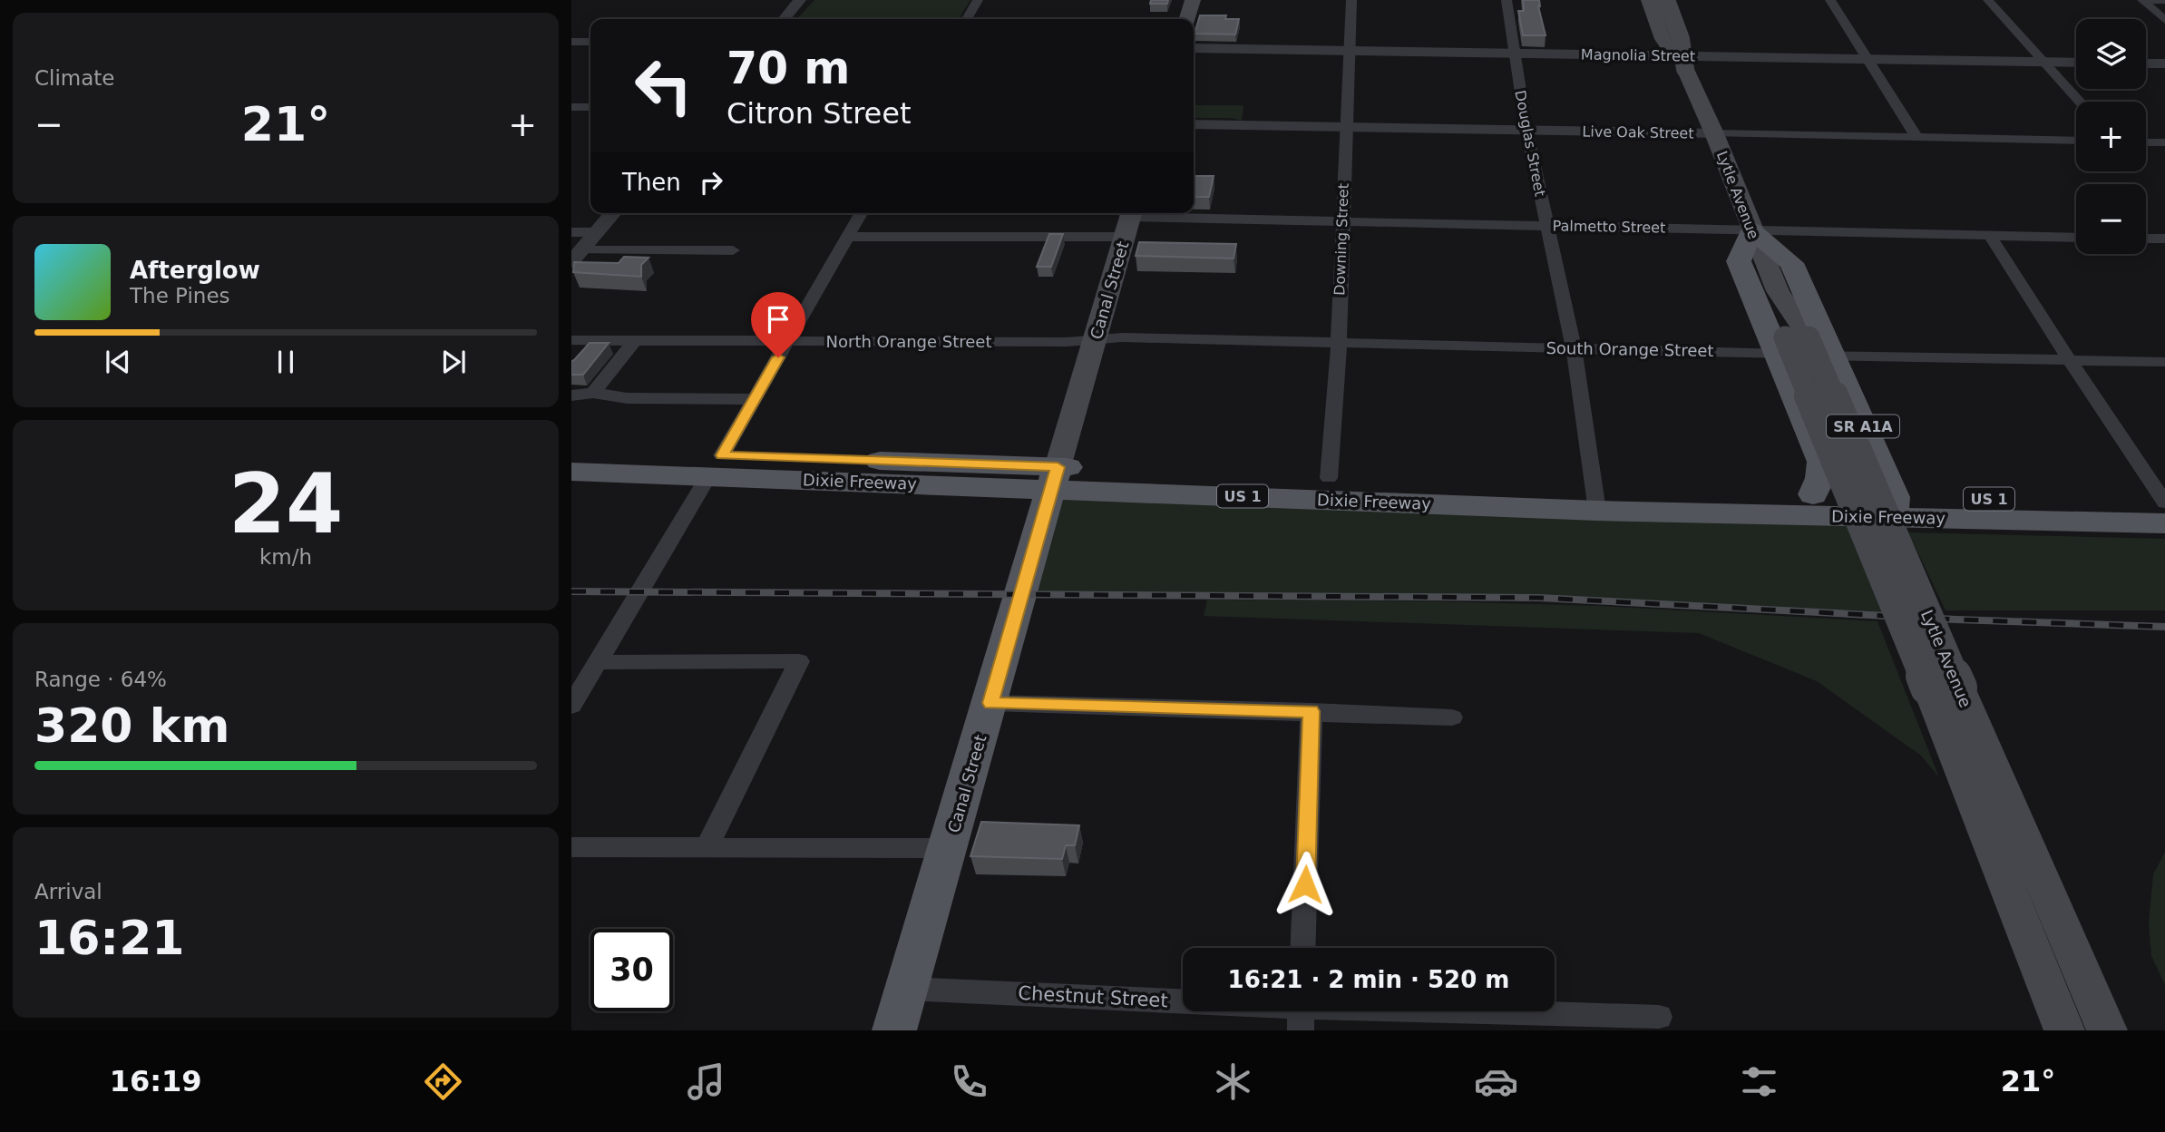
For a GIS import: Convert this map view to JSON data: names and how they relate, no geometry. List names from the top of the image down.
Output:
{
  "streets": {
    "main road": [
      "Lytle Avenue",
      "Canal Street",
      "SR A1A",
      "Dixie Freeway",
      "US 1"
    ],
    "street": [
      "Magnolia Street",
      "Live Oak Street",
      "Douglas Street",
      "Palmetto Street",
      "Downing Street",
      "North Orange Street",
      "South Orange Street",
      "Chestnut Street"
    ]
  },
  "crossings": [
    ["Magnolia Street", "Douglas Street"],
    ["Magnolia Street", "Downing Street"],
    ["Live Oak Street", "Douglas Street"],
    ["Live Oak Street", "Lytle Avenue"],
    ["Live Oak Street", "Downing Street"],
    ["Live Oak Street", "SR A1A"],
    ["Douglas Street", "Palmetto Street"],
    ["Douglas Street", "South Orange Street"],
    ["Douglas Street", "Dixie Freeway"],
    ["Lytle Avenue", "Palmetto Street"],
    ["Lytle Avenue", "South Orange Street"],
    ["Lytle Avenue", "SR A1A"],
    ["Palmetto Street", "Downing Street"],
    ["Palmetto Street", "Canal Street"],
    ["Palmetto Street", "SR A1A"],
    ["Downing Street", "South Orange Street"],
    ["Downing Street", "Dixie Freeway"],
    ["Canal Street", "North Orange Street"],
    ["Canal Street", "South Orange Street"],
    ["Canal Street", "Dixie Freeway"],
    ["Canal Street", "Chestnut Street"],
    ["North Orange Street", "South Orange Street"],
    ["South Orange Street", "SR A1A"],
    ["SR A1A", "Dixie Freeway"]
  ],
  "page": {
    "tile": [
      "Climate",
      ["24", "km/h"],
      ["Range · 64%", "320 km"],
      ["Arrival", "16:21"]
    ],
    "map_buttons": ["+", "−"],
    "turn": ["70 m", "Citron Street"],
    "heat": ["−", "21°", "+"],
    "then": "Then",
    "song": ["Afterglow", "The Pines"],
    "limit": "30",
    "trip": "16:21 · 2 min · 520 m",
    "tabs": ["16:19", "21°"]
  }
}
